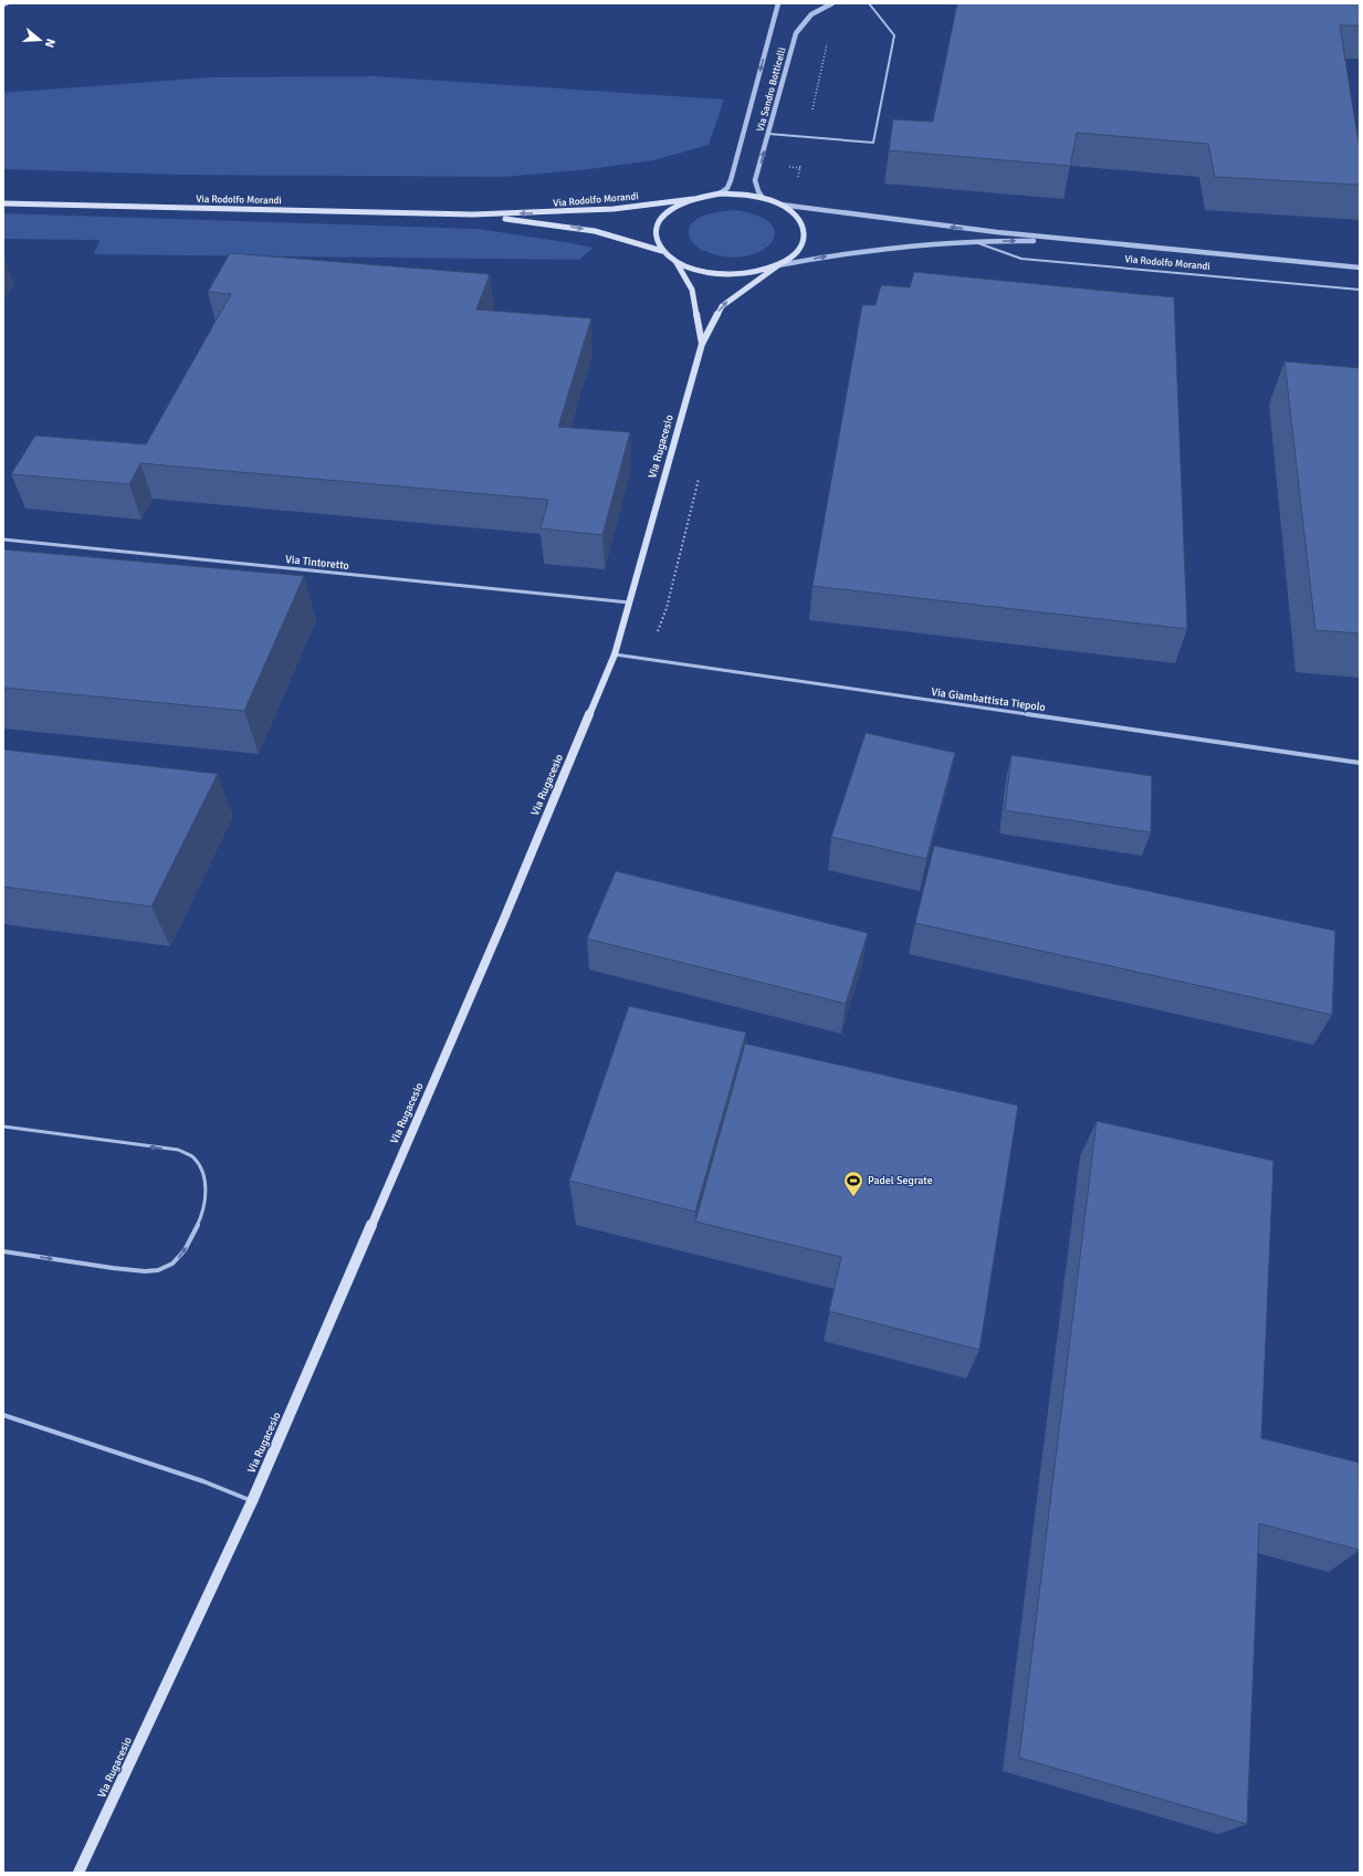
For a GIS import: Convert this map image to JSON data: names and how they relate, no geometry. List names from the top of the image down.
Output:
{
  "streets": {
    "main road": ["Via Rodolfo Morandi", "Via Rugacesio"],
    "street": ["Via Sandro Botticelli", "Via Tintoretto", "Via Giambattista Tiepolo"]
  },
  "crossings": [
    ["Via Sandro Botticelli", "Via Rugacesio"],
    ["Via Rodolfo Morandi", "Via Rugacesio"],
    ["Via Rugacesio", "Via Tintoretto"],
    ["Via Rugacesio", "Via Giambattista Tiepolo"]
  ],
  "places": {
    "sports": ["Padel Segrate"]
  },
  "north": "right"
}
